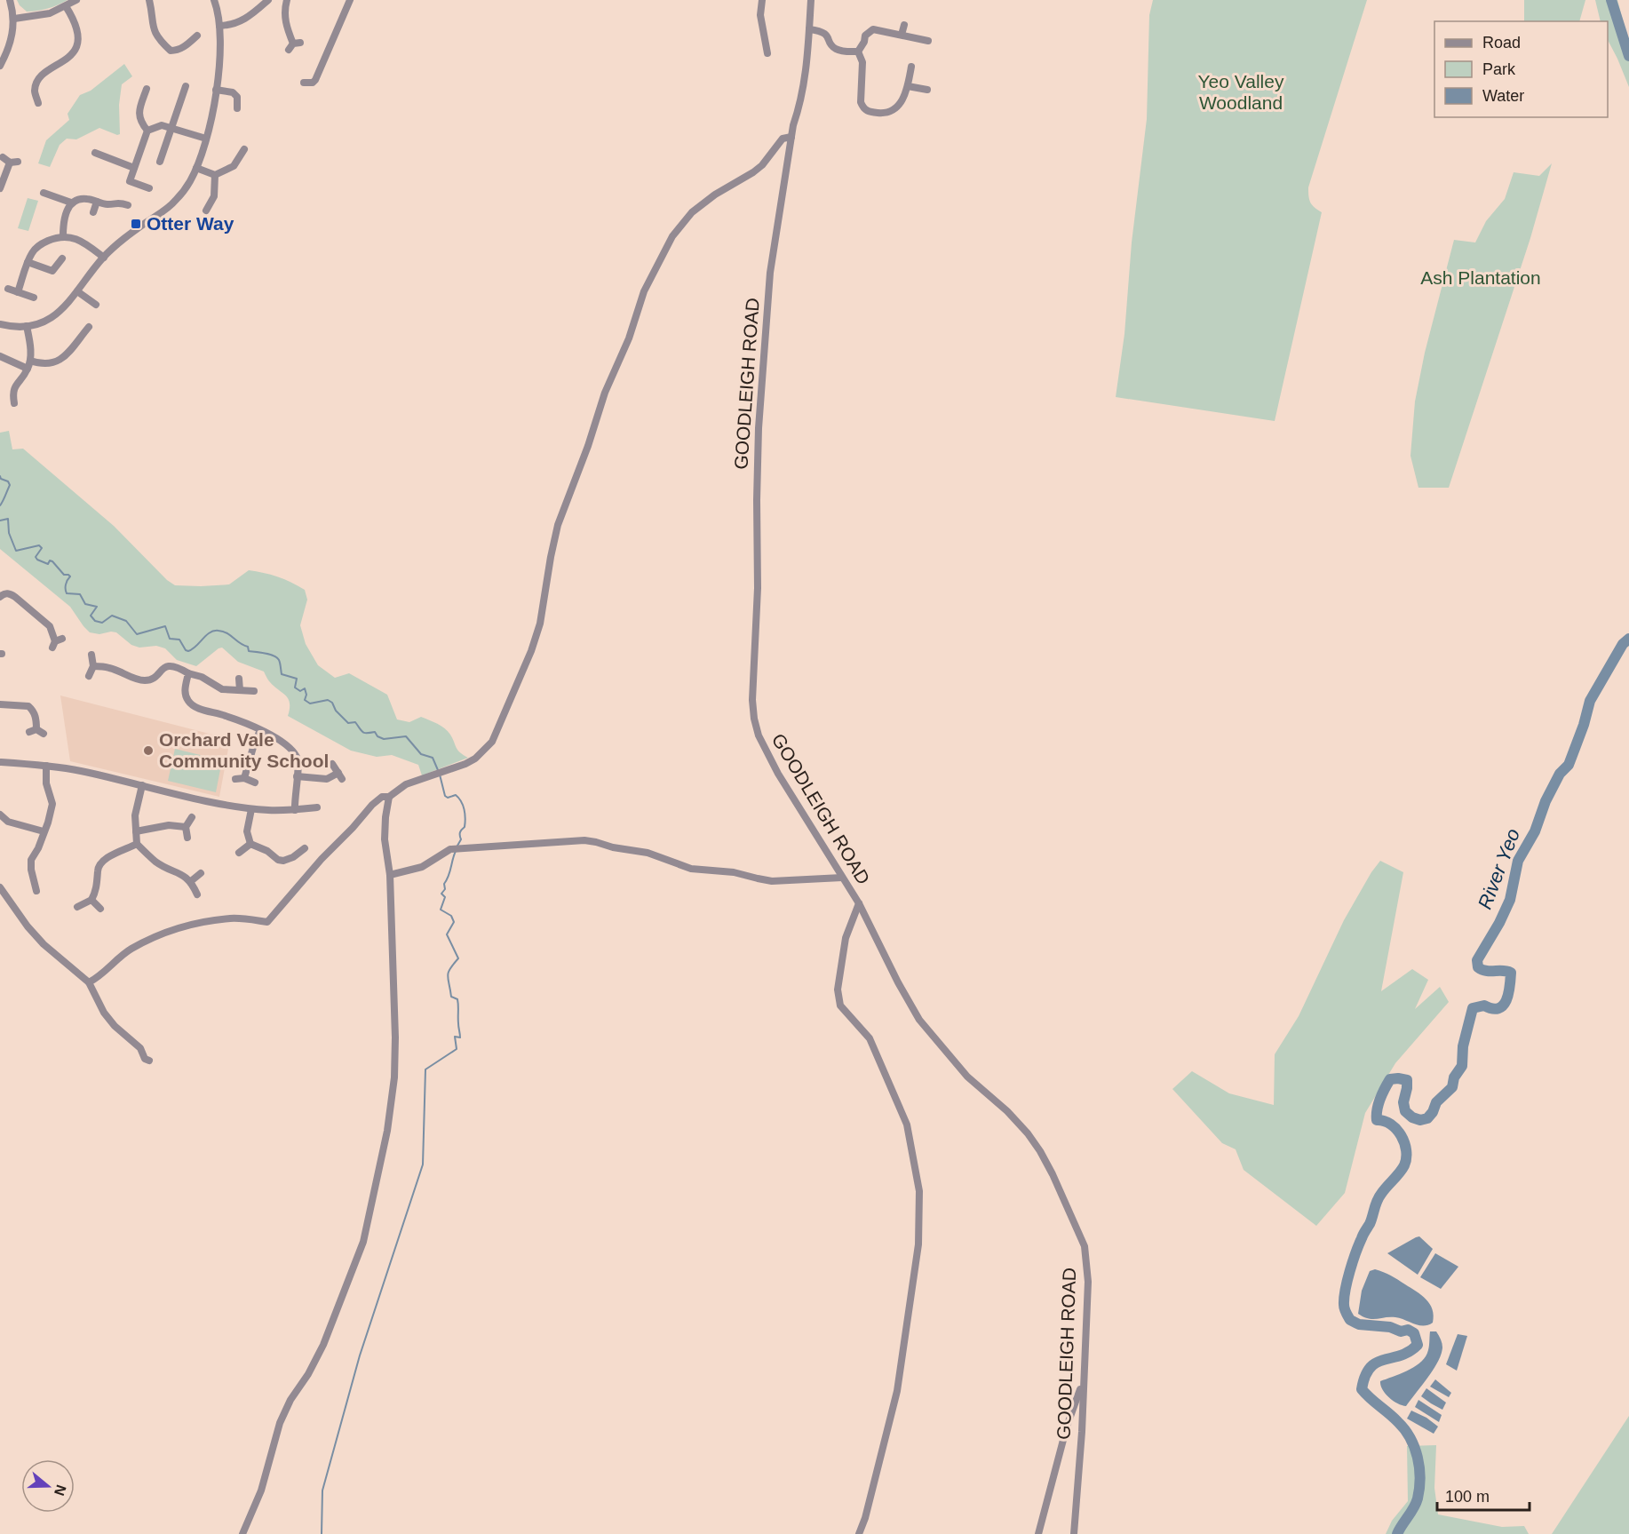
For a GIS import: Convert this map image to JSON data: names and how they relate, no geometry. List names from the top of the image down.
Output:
{
  "streets": {
    "street": ["GOODLEIGH ROAD"]
  },
  "water": ["River Yeo"],
  "parks": ["Yeo Valley Woodland", "Ash Plantation"],
  "places": {
    "transit": ["Otter Way"],
    "other": ["Orchard Vale Community School"]
  },
  "legend": ["Road", "Park", "Water"],
  "scale_bar": "100 m",
  "north": "right"
}
